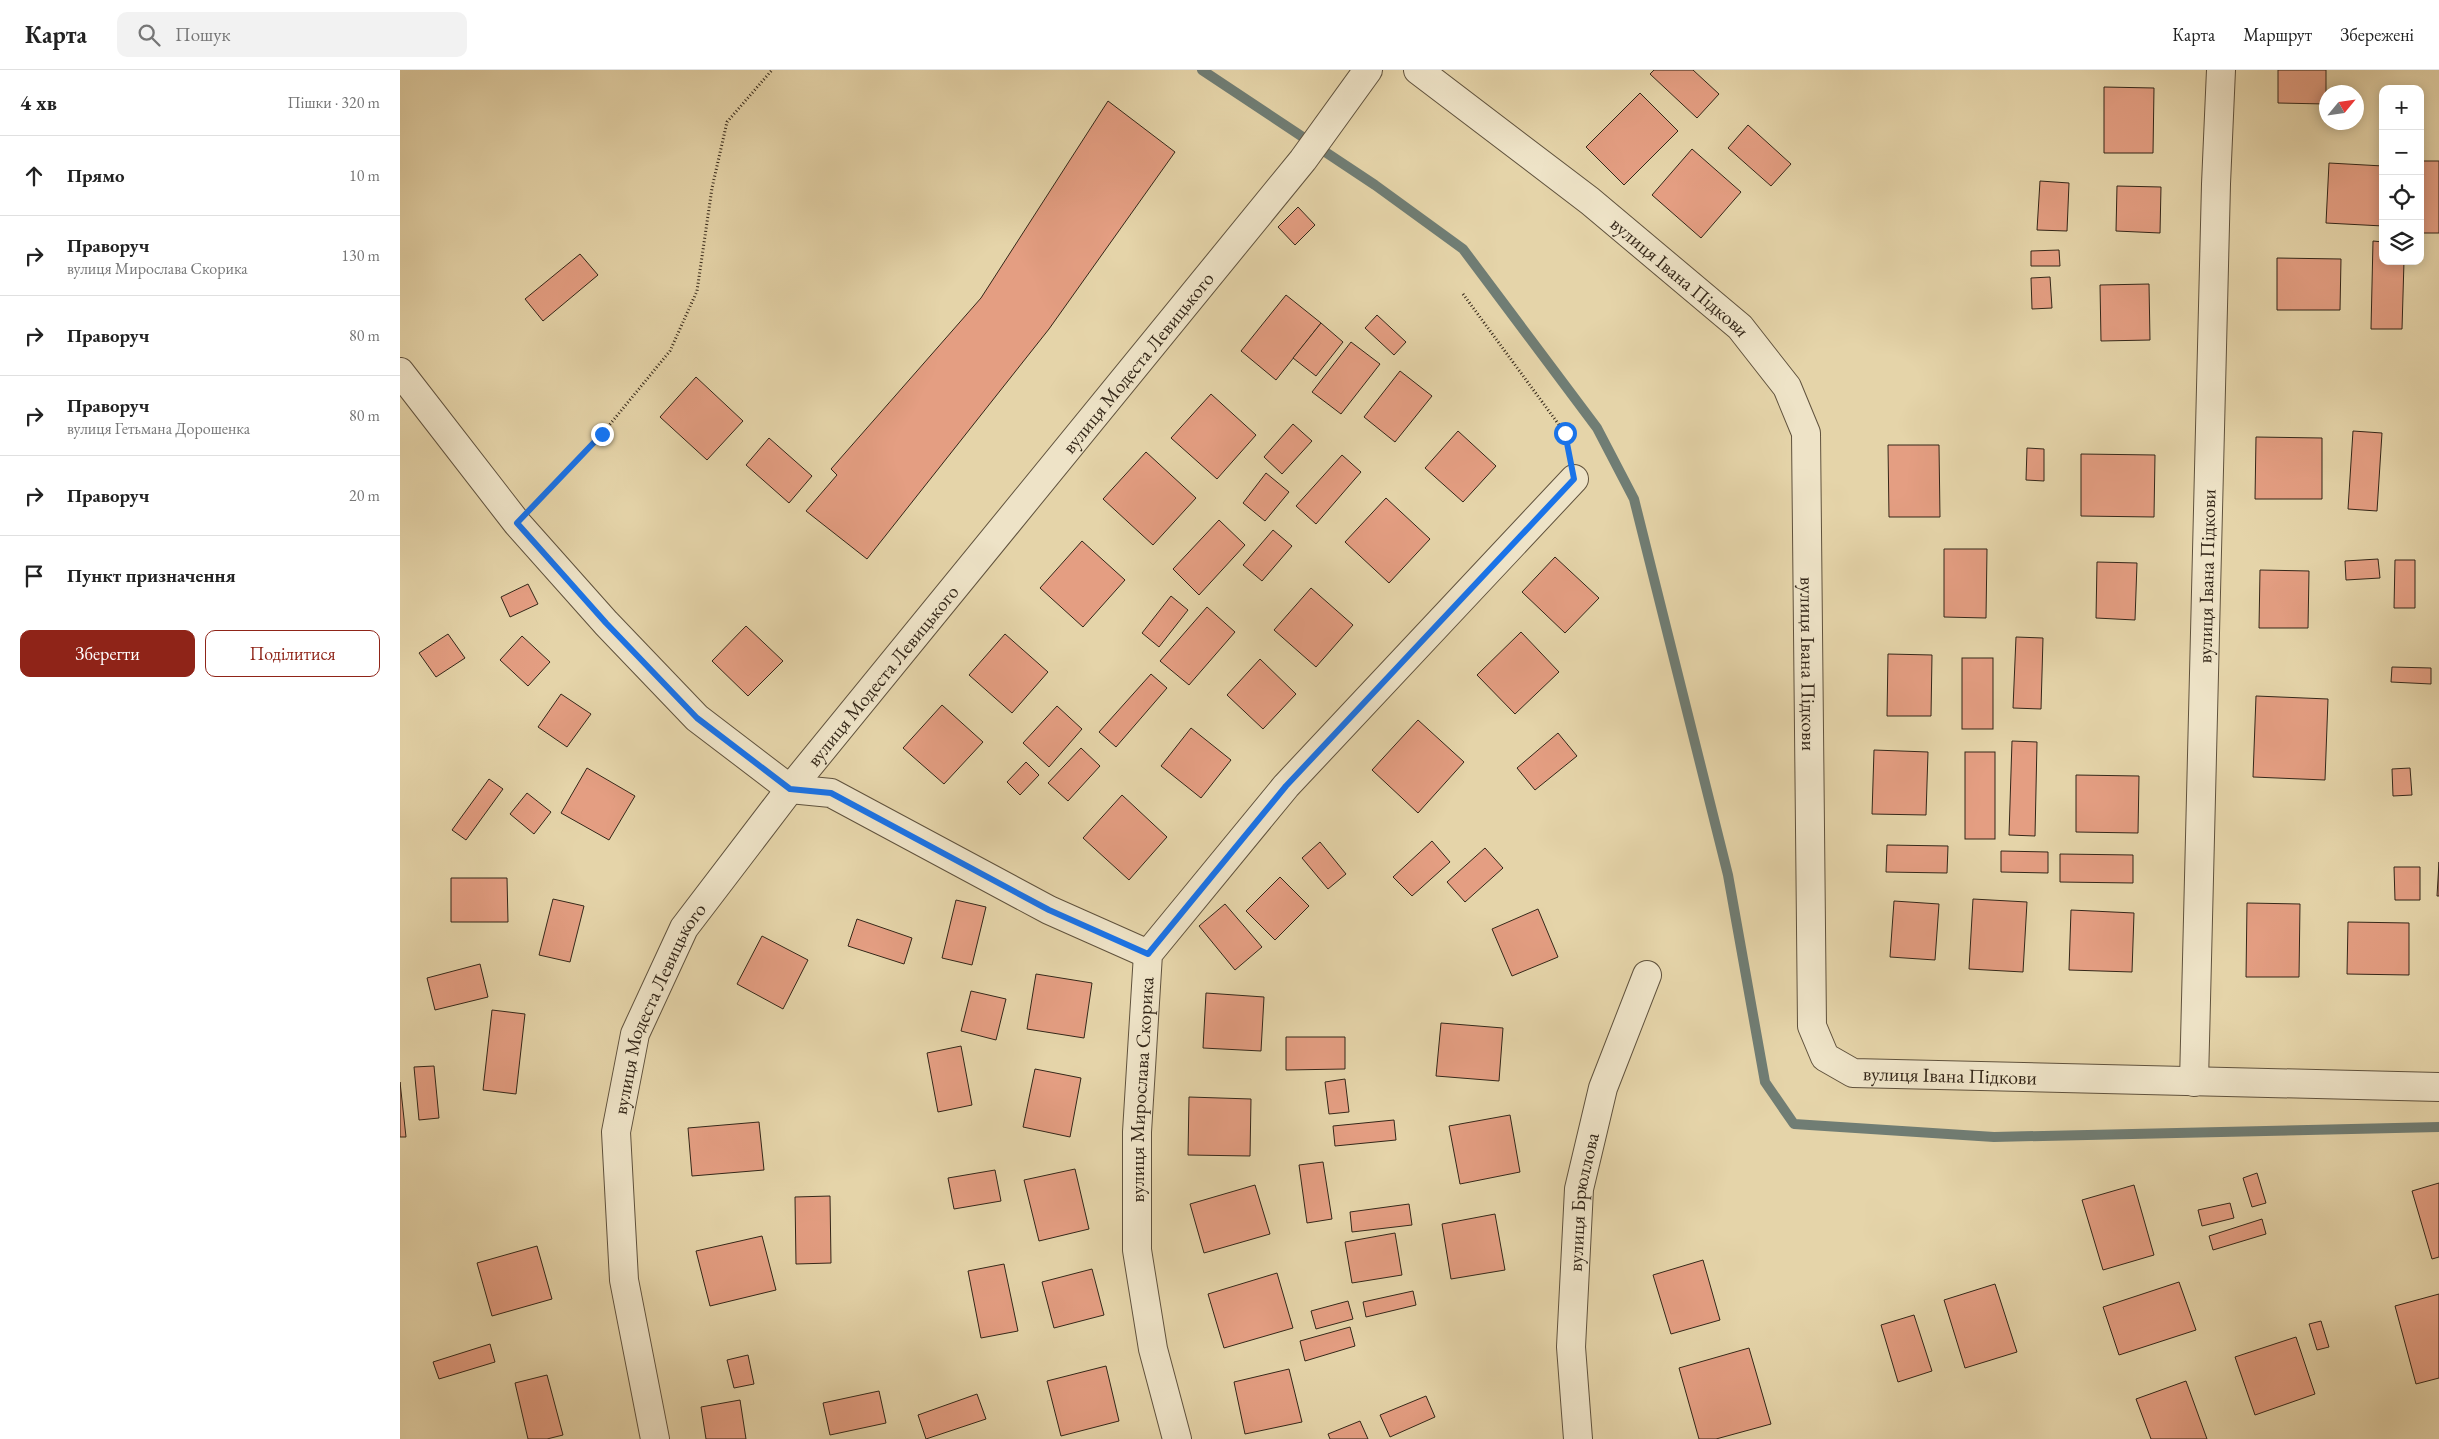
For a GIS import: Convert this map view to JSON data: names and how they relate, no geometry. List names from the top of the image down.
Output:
{
  "streets": {
    "street": [
      "вулиця Івана Підкови",
      "вулиця Модеста Левицького",
      "вулиця Мирослава Скорика",
      "вулиця Брюллова"
    ]
  },
  "north": "top right",
  "page": {
    "header": "Карта",
    "search": "Пошук",
    "nav": ["Карта", "Маршрут", "Збережені"],
    "heading": ["4 хв", "Пішки · 320 m"],
    "map_buttons": ["+", "−"],
    "list": [
      ["Прямо", "10 m"],
      ["Праворуч", "вулиця Мирослава Скорика", "130 m"],
      ["Праворуч", "80 m"],
      ["Праворуч", "вулиця Гетьмана Дорошенка", "80 m"],
      ["Праворуч", "20 m"],
      "Пункт призначення"
    ],
    "buttons": ["Зберегти", "Поділитися"]
  }
}
